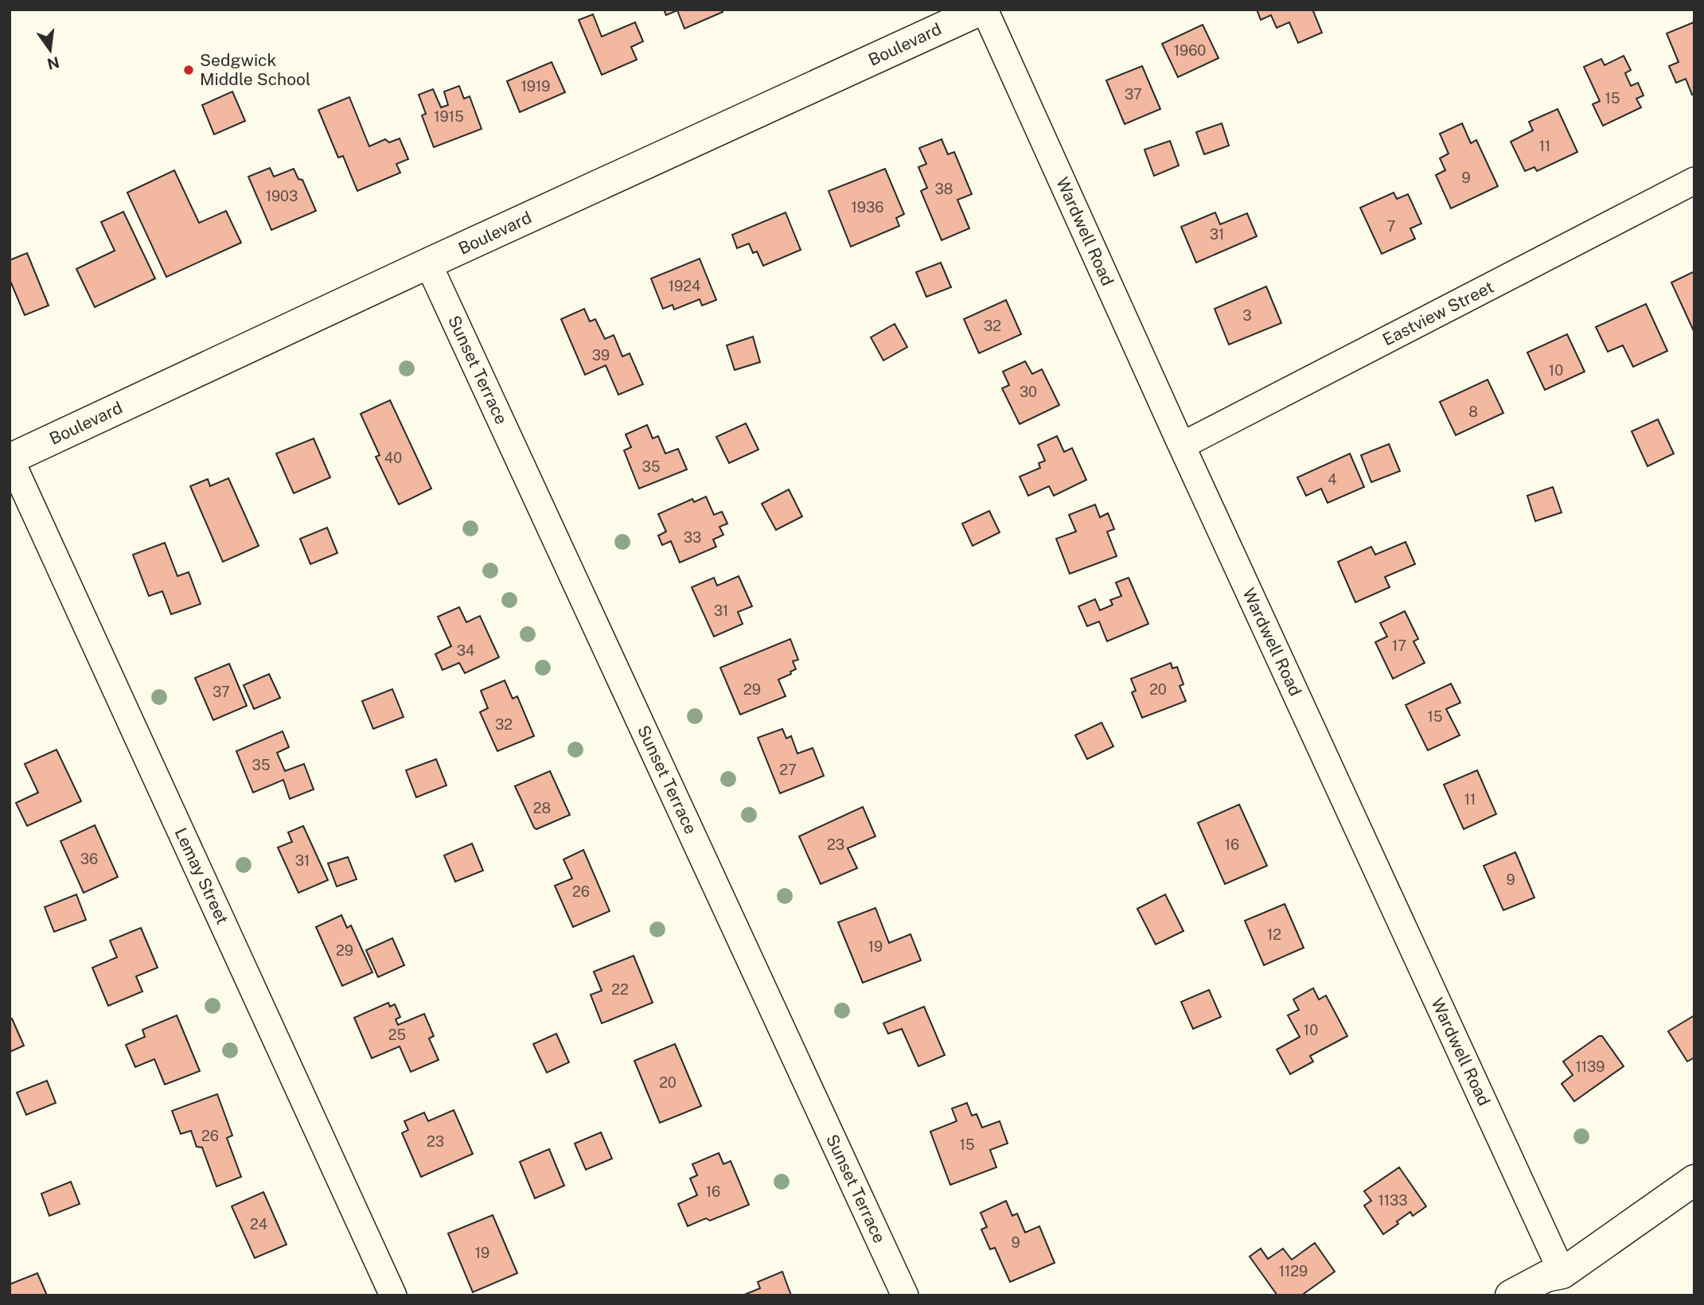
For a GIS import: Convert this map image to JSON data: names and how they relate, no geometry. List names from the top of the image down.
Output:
{
  "streets": {
    "main road": ["Boulevard"],
    "street": [
      "Wardwell Road",
      "Eastview Street",
      "Sunset Terrace",
      "Lemay Street"
    ]
  },
  "crossings": [
    ["Boulevard", "Wardwell Road"],
    ["Boulevard", "Sunset Terrace"],
    ["Boulevard", "Lemay Street"],
    ["Wardwell Road", "Eastview Street"]
  ],
  "places": ["Sedgwick Middle School"],
  "house_numbers": [
    "1960",
    "1919",
    "37",
    "15",
    "1915",
    "11",
    "9",
    "38",
    "1903",
    "1936",
    "7",
    "31",
    "1924",
    "3",
    "32",
    "39",
    "10",
    "30",
    "8",
    "40",
    "35",
    "4",
    "33",
    "31",
    "17",
    "34",
    "29",
    "20",
    "37",
    "15",
    "32",
    "35",
    "27",
    "11",
    "28",
    "23",
    "16",
    "36",
    "31",
    "9",
    "26",
    "12",
    "19",
    "29",
    "22",
    "10",
    "25",
    "1139",
    "20",
    "26",
    "23",
    "15",
    "16",
    "1133",
    "24",
    "9",
    "19",
    "1129"
  ],
  "north": "bottom"
}
